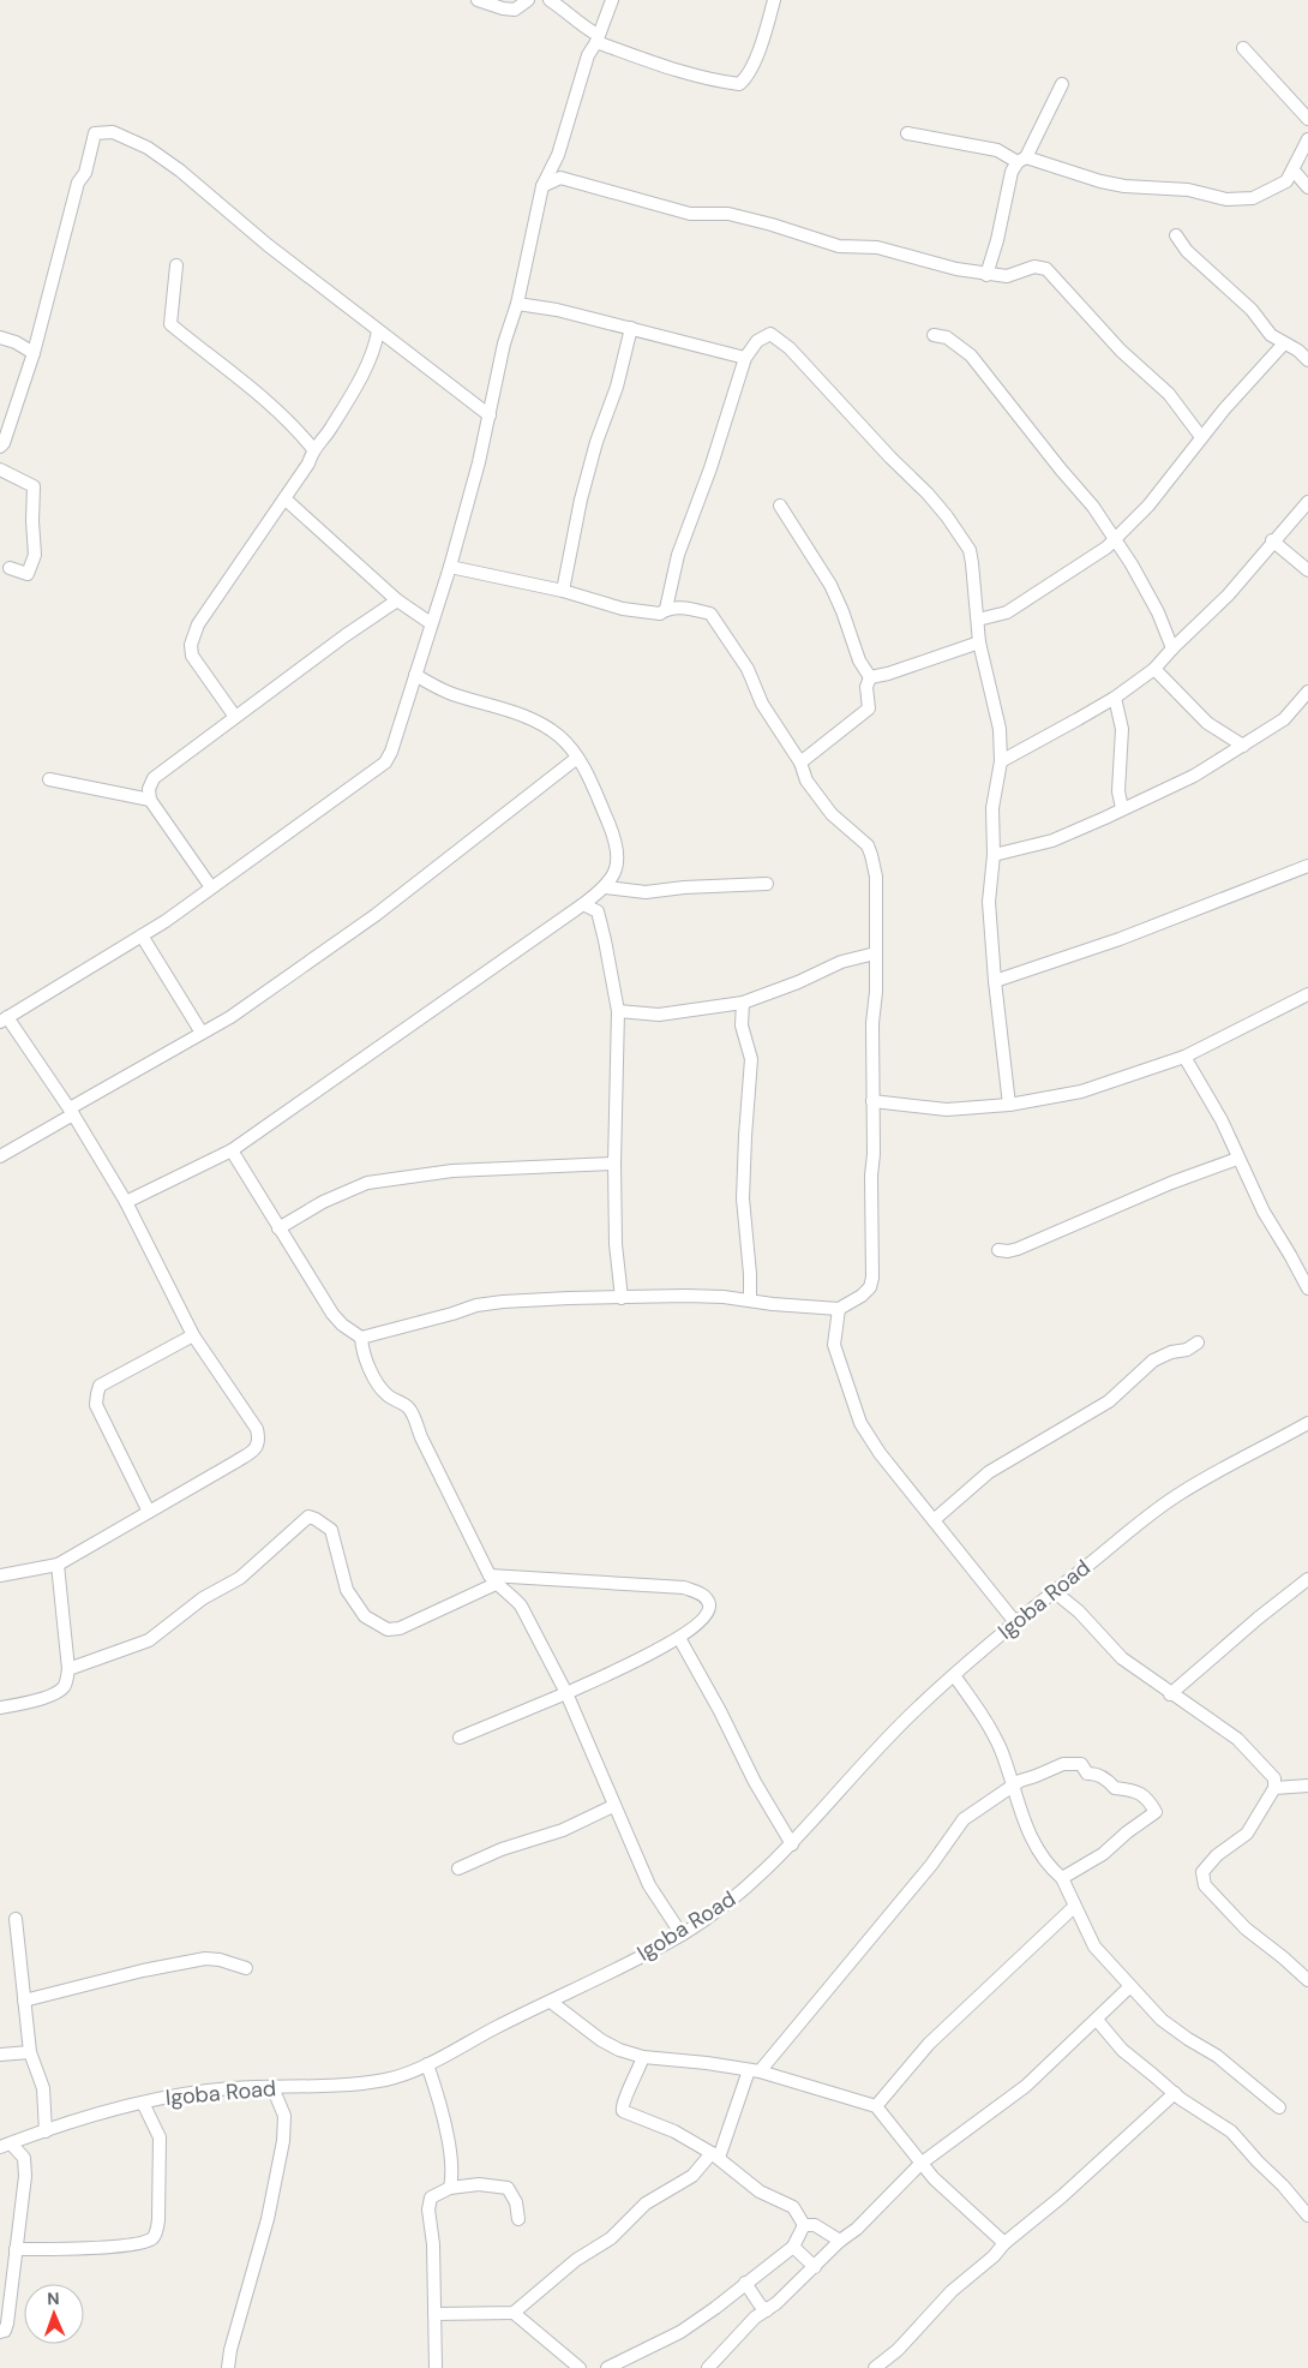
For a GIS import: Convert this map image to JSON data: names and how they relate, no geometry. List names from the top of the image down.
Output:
{
  "streets": {
    "street": ["Igoba Road"]
  },
  "north": "top"
}
